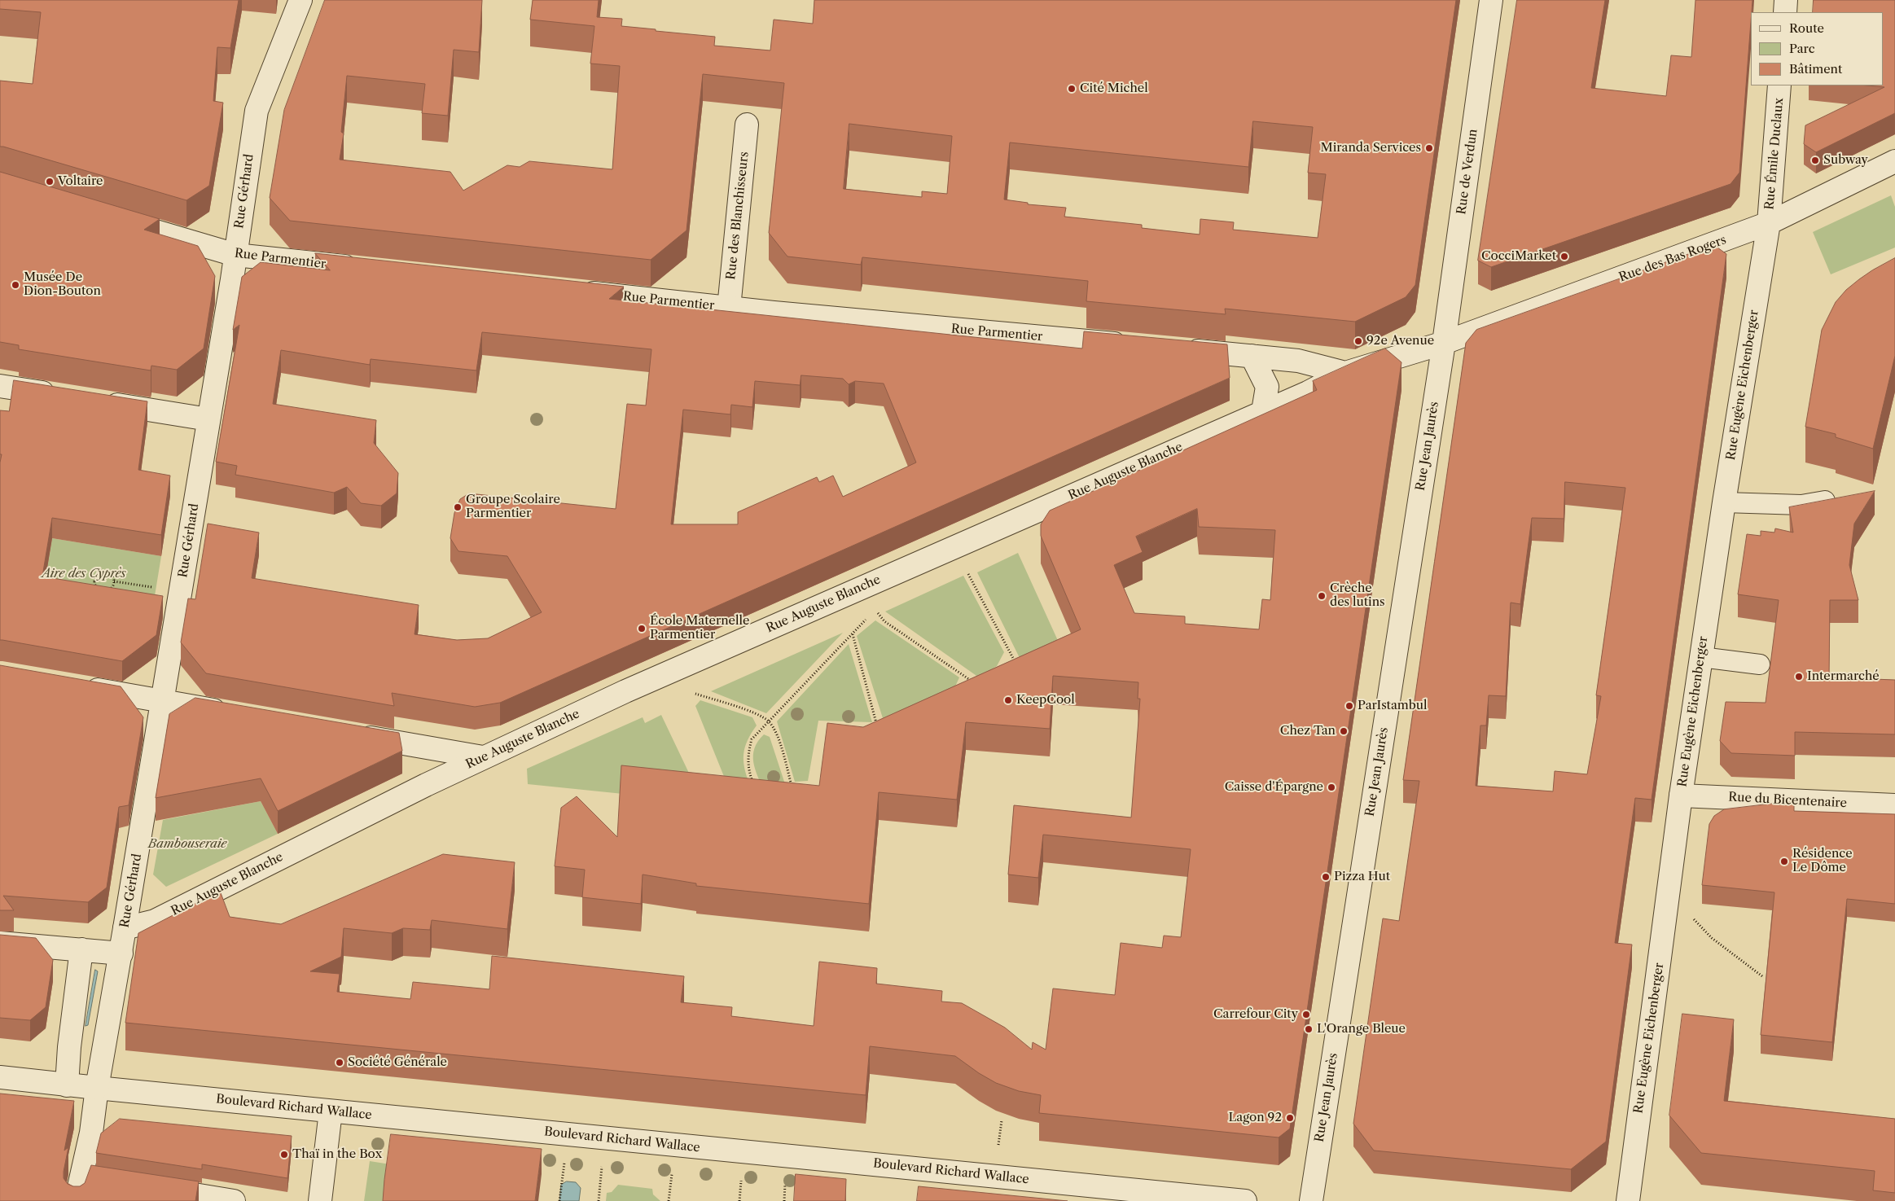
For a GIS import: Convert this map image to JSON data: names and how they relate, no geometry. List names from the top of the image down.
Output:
{
  "streets": {
    "street": [
      "Rue Émile Duclaux",
      "Rue de Verdun",
      "Rue Gérhard",
      "Rue des Blanchisseurs",
      "Rue Parmentier",
      "Rue des Bas Rogers",
      "Rue Eugène Eichenberger",
      "Rue Jean Jaurès",
      "Rue Auguste Blanche",
      "Rue du Bicentenaire",
      "Boulevard Richard Wallace"
    ]
  },
  "crossings": [
    ["Rue Émile Duclaux", "Rue des Bas Rogers"],
    ["Rue Émile Duclaux", "Rue Eugène Eichenberger"],
    ["Rue de Verdun", "Rue des Bas Rogers"],
    ["Rue de Verdun", "Rue Jean Jaurès"],
    ["Rue de Verdun", "Rue Auguste Blanche"],
    ["Rue Gérhard", "Rue Parmentier"],
    ["Rue Gérhard", "Rue Auguste Blanche"],
    ["Rue Gérhard", "Boulevard Richard Wallace"],
    ["Rue des Blanchisseurs", "Rue Parmentier"],
    ["Rue des Bas Rogers", "Rue Eugène Eichenberger"],
    ["Rue des Bas Rogers", "Rue Jean Jaurès"],
    ["Rue des Bas Rogers", "Rue Auguste Blanche"],
    ["Rue Eugène Eichenberger", "Rue du Bicentenaire"],
    ["Rue Jean Jaurès", "Rue Auguste Blanche"]
  ],
  "parks": ["Aire des Cyprès", "Bambouseraie"],
  "places": [
    "Cité Michel",
    "Miranda Services",
    "Subway",
    "Voltaire",
    "CocciMarket",
    "Musée De Dion-Bouton",
    "92e Avenue",
    "Groupe Scolaire Parmentier",
    "Crèche des lutins",
    "École Maternelle Parmentier",
    "Intermarché",
    "KeepCool",
    "ParIstambul",
    "Chez Tan",
    "Caisse d'Épargne",
    "Résidence Le Dôme",
    "Pizza Hut",
    "Carrefour City",
    "L'Orange Bleue",
    "Société Générale",
    "Lagon 92",
    "Thaï in the Box"
  ],
  "legend": ["Route", "Parc", "Bâtiment"]
}
